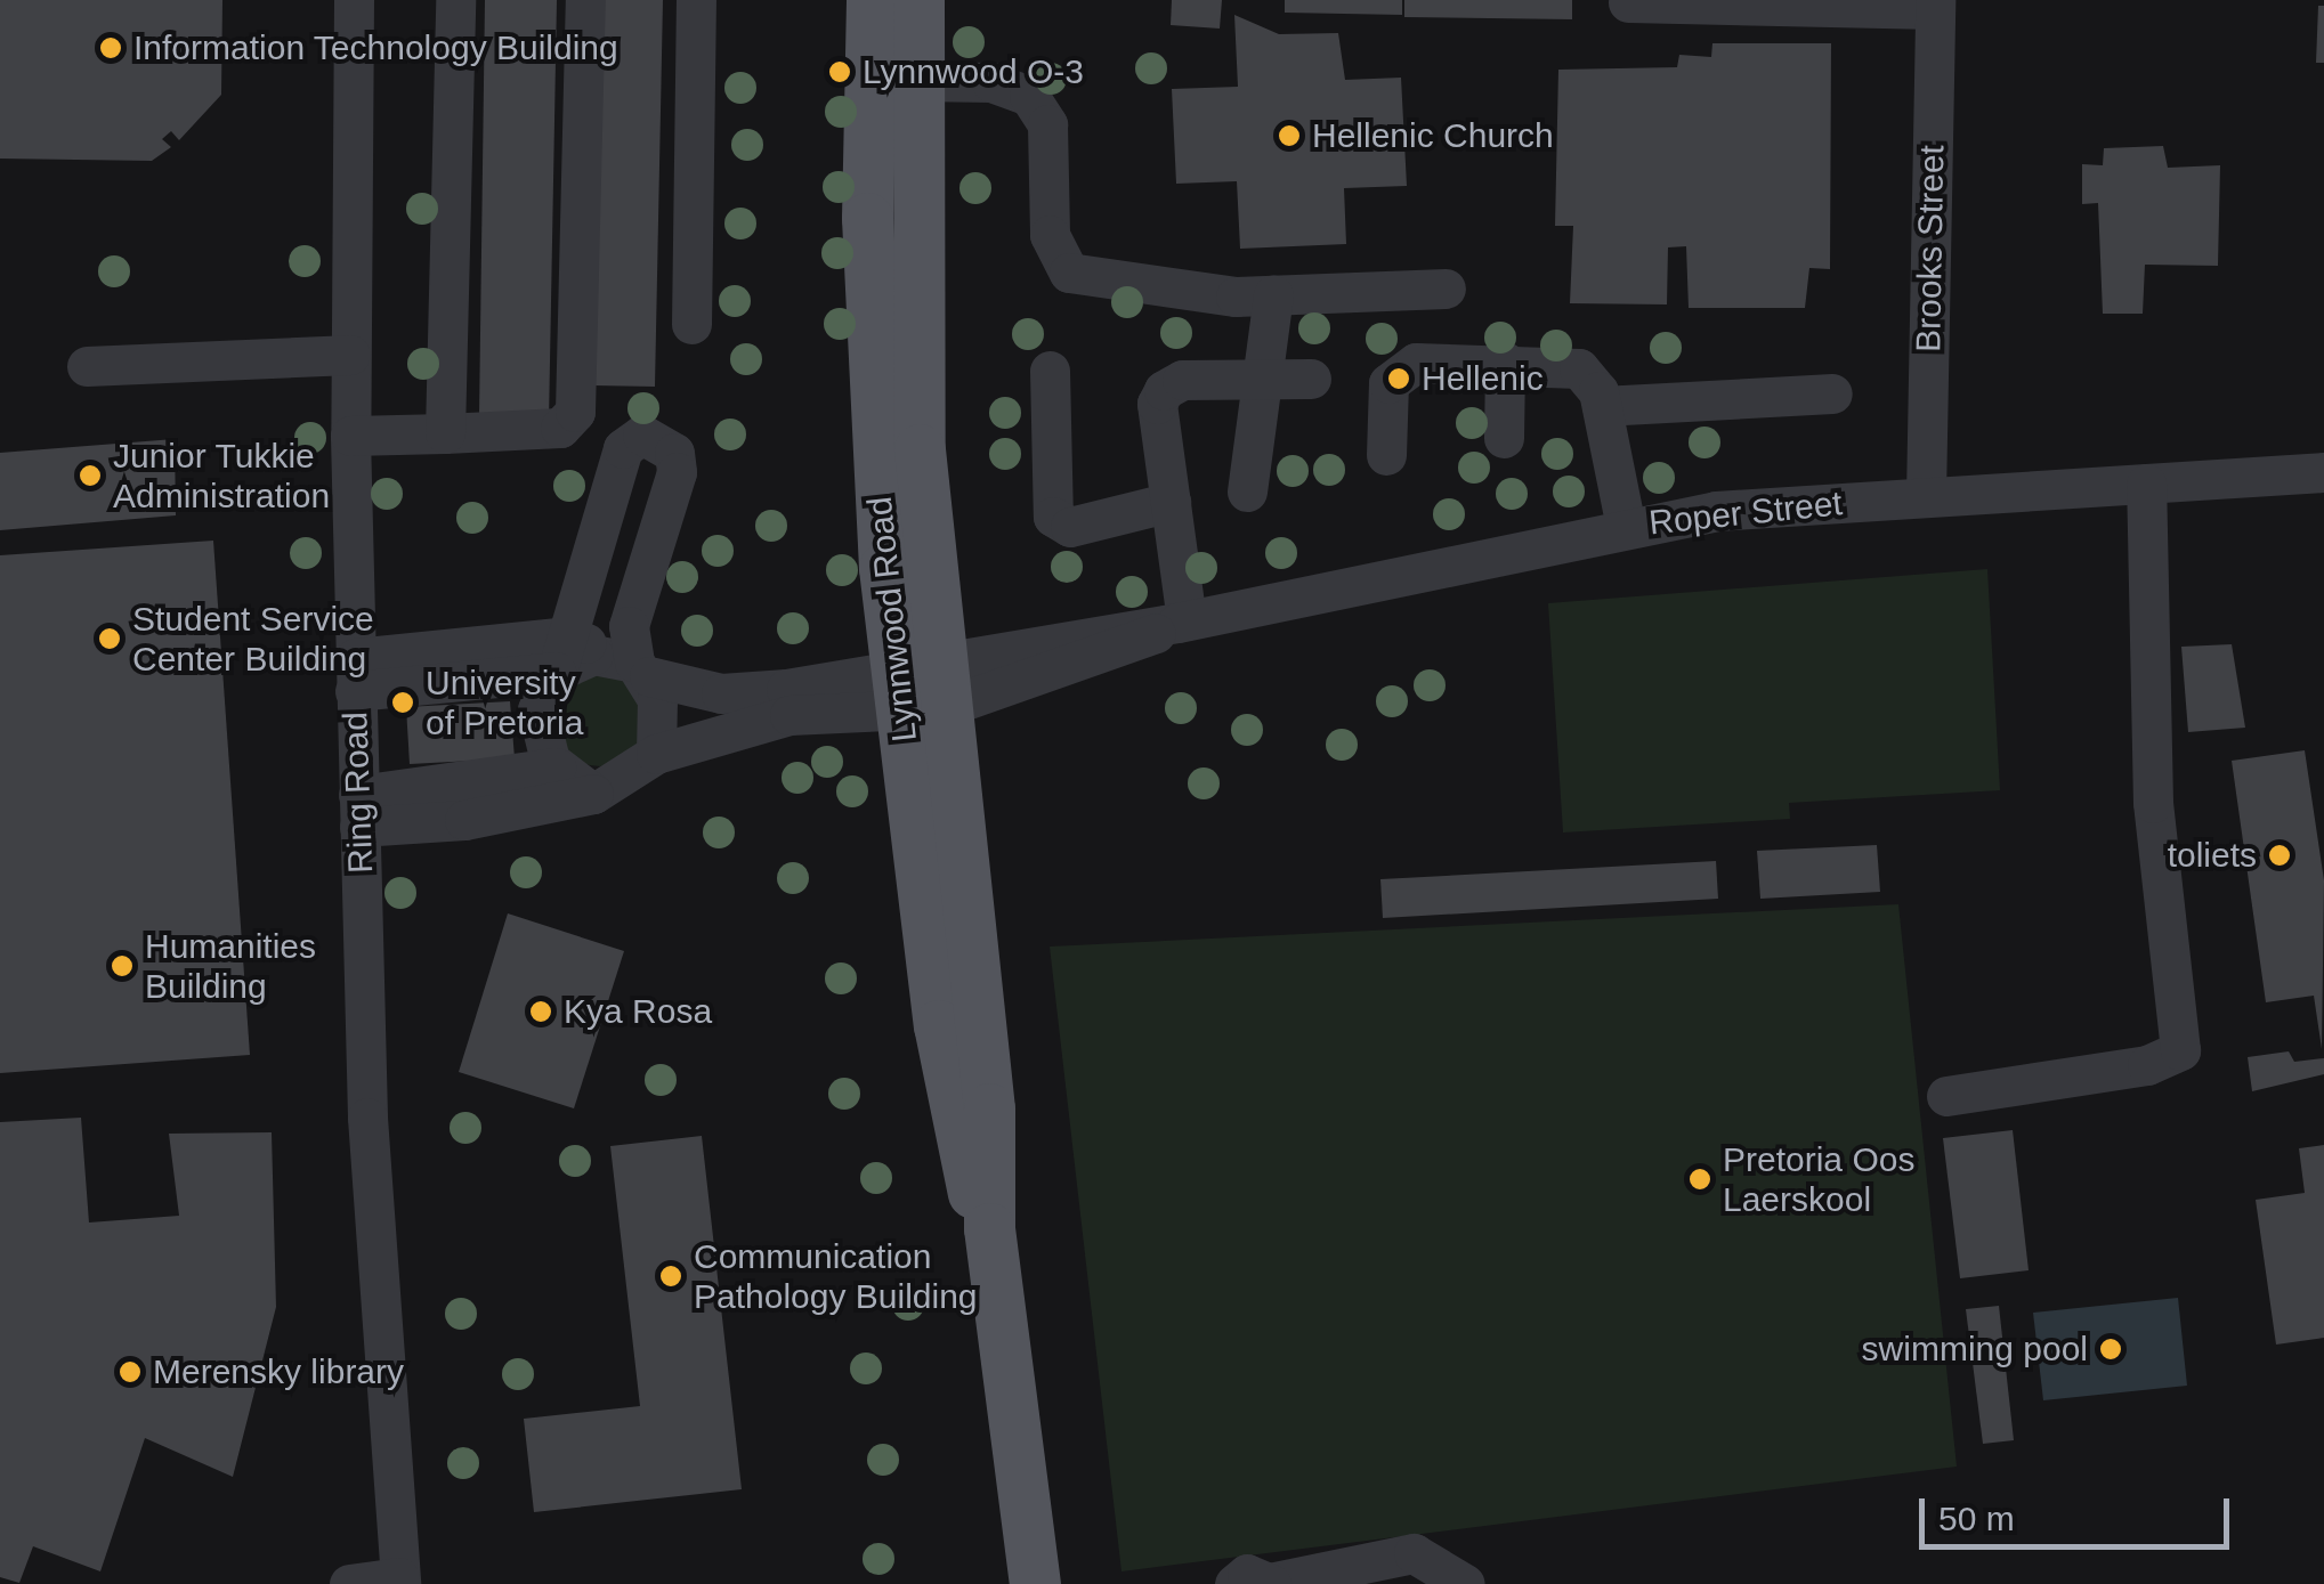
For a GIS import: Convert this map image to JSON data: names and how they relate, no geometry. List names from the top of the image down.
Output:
{
  "streets": {
    "main road": ["Lynnwood Road"],
    "street": ["Brooks Street", "Roper Street", "Ring Road"]
  },
  "crossings": [
    ["Brooks Street", "Roper Street"],
    ["Roper Street", "Lynnwood Road"]
  ],
  "places": [
    "Information Technology Building",
    "Lynnwood O-3",
    "Hellenic Church",
    "Hellenic",
    "Junior Tukkie Administration",
    "Student Service Center Building",
    "University of Pretoria",
    "toliets",
    "Humanities Building",
    "Kya Rosa",
    "Pretoria Oos Laerskool",
    "Communication Pathology Building",
    "swimming pool",
    "Merensky library"
  ],
  "scale_bar": "50 m"
}
